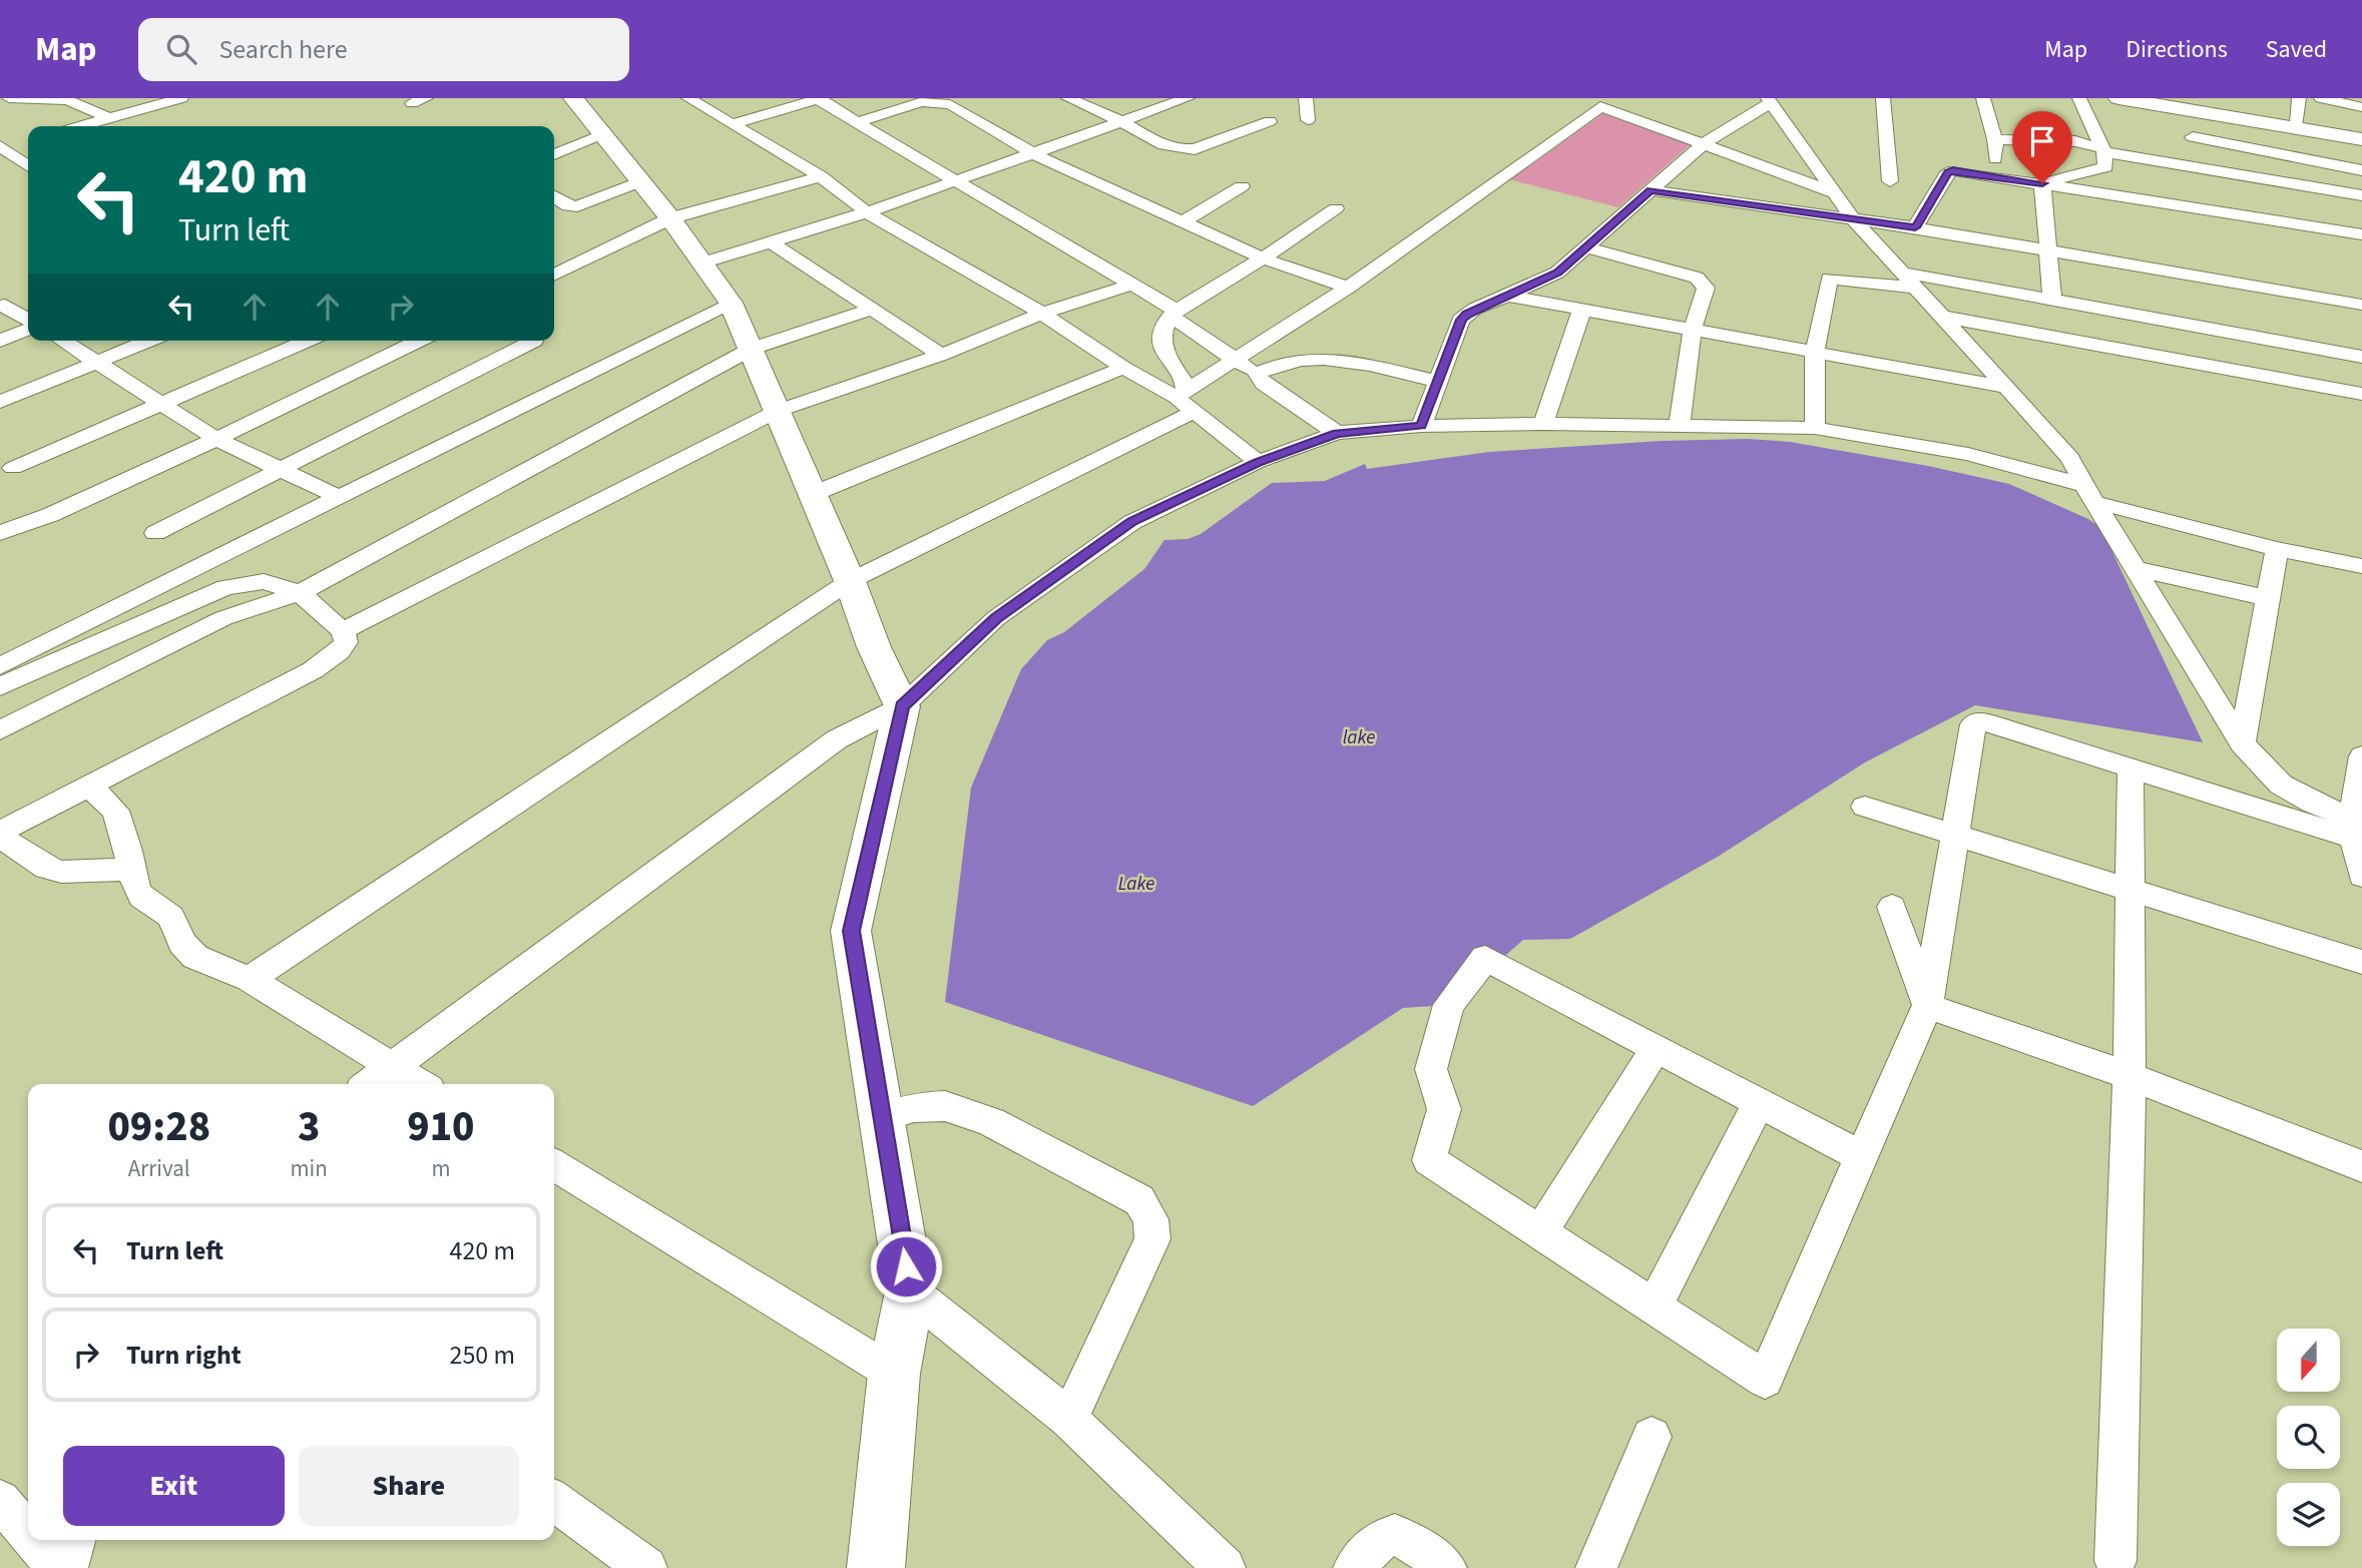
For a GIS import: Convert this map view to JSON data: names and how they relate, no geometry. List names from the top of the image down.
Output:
{
  "water": ["lake", "Lake"],
  "north": "bottom",
  "page": {
    "header": "Map",
    "search": "Search here",
    "nav": ["Map", "Directions", "Saved"],
    "turn": ["420 m", "Turn left"],
    "eta": [
      "09:28",
      "Arrival",
      "3",
      "min",
      "910",
      "m"
    ],
    "list": [
      {
        "name": "Turn left",
        "value": "420 m"
      },
      {
        "name": "Turn right",
        "value": "250 m"
      }
    ],
    "buttons": ["Exit", "Share"]
  }
}
